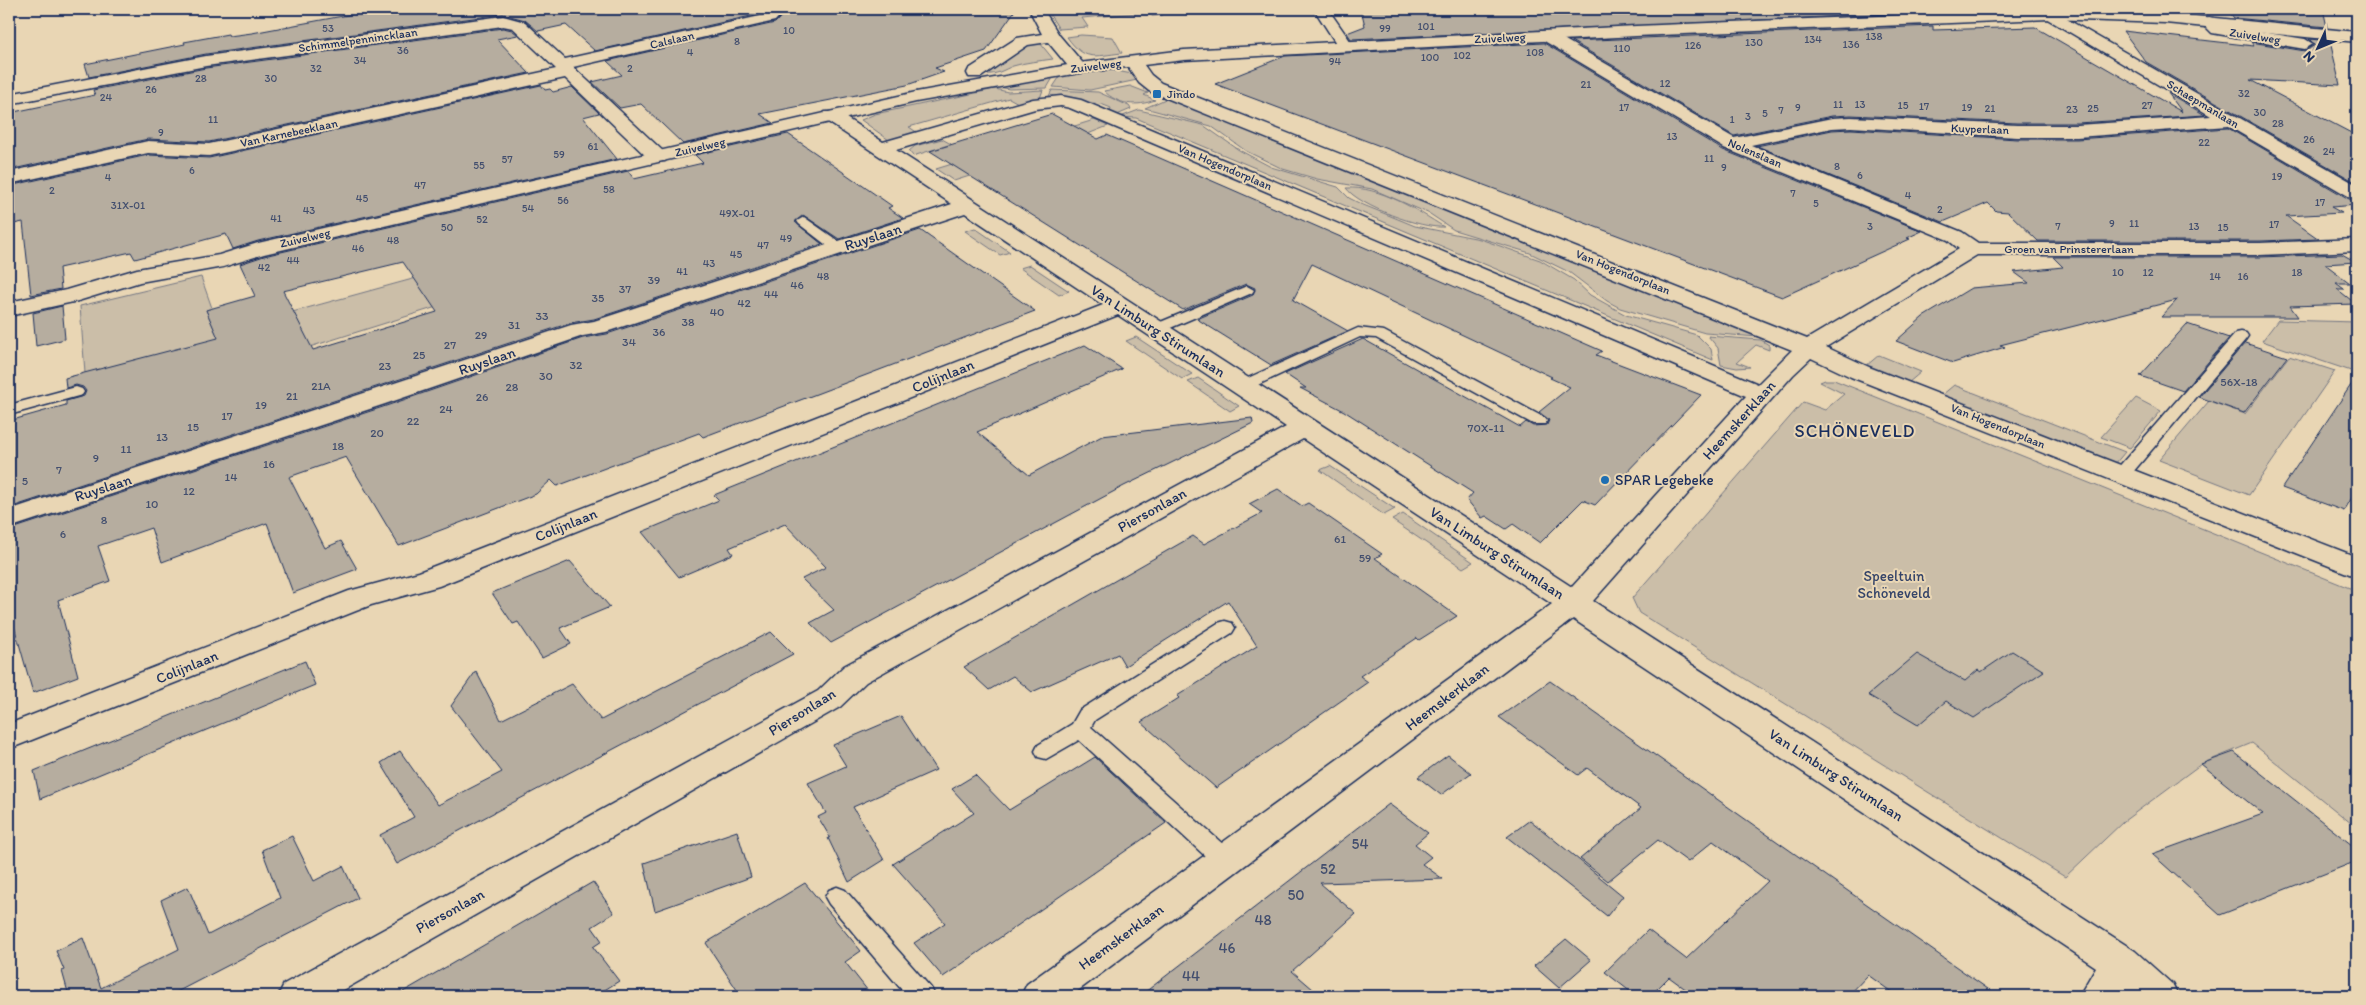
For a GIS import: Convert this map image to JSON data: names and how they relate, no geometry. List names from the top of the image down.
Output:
{
  "streets": {
    "street": [
      "Zuivelweg",
      "Schimmelpennincklaan",
      "Calslaan",
      "Schaepmanlaan",
      "Kuyperlaan",
      "Van Karnebeeklaan",
      "Nolenslaan",
      "Van Hogendorplaan",
      "Ruyslaan",
      "Groen van Prinstererlaan",
      "Van Limburg Stirumlaan",
      "Colijnlaan",
      "Heemskerklaan",
      "Piersonlaan"
    ]
  },
  "crossings": [
    ["Zuivelweg", "Schimmelpennincklaan"],
    ["Zuivelweg", "Schaepmanlaan"],
    ["Zuivelweg", "Nolenslaan"],
    ["Zuivelweg", "Van Hogendorplaan"],
    ["Zuivelweg", "Van Limburg Stirumlaan"],
    ["Schimmelpennincklaan", "Calslaan"],
    ["Schimmelpennincklaan", "Van Karnebeeklaan"],
    ["Calslaan", "Van Karnebeeklaan"],
    ["Schaepmanlaan", "Kuyperlaan"],
    ["Kuyperlaan", "Nolenslaan"],
    ["Nolenslaan", "Groen van Prinstererlaan"],
    ["Van Hogendorplaan", "Van Limburg Stirumlaan"],
    ["Van Hogendorplaan", "Heemskerklaan"],
    ["Ruyslaan", "Van Limburg Stirumlaan"],
    ["Van Limburg Stirumlaan", "Colijnlaan"],
    ["Van Limburg Stirumlaan", "Heemskerklaan"],
    ["Van Limburg Stirumlaan", "Piersonlaan"]
  ],
  "districts": ["SCHÖNEVELD"],
  "parks": ["Speeltuin Schöneveld"],
  "places": {
    "transit": ["Jindo"],
    "other": ["SPAR Legebeke"]
  },
  "house_numbers": [
    "101",
    "53",
    "99",
    "10",
    "138",
    "134",
    "8",
    "130",
    "136",
    "126",
    "110",
    "36",
    "4",
    "108",
    "102",
    "100",
    "34",
    "94",
    "32",
    "2",
    "28",
    "30",
    "12",
    "21",
    "26",
    "32",
    "24",
    "11",
    "13",
    "15",
    "27",
    "17",
    "17",
    "9",
    "19",
    "21",
    "25",
    "23",
    "7",
    "30",
    "5",
    "3",
    "11",
    "1",
    "28",
    "9",
    "13",
    "26",
    "22",
    "61",
    "24",
    "59",
    "11",
    "57",
    "55",
    "8",
    "9",
    "6",
    "6",
    "19",
    "4",
    "47",
    "58",
    "2",
    "7",
    "4",
    "45",
    "56",
    "17",
    "5",
    "31X-01",
    "54",
    "2",
    "43",
    "49X-01",
    "41",
    "52",
    "9",
    "11",
    "17",
    "3",
    "7",
    "13",
    "50",
    "15",
    "49",
    "48",
    "47",
    "46",
    "45",
    "44",
    "43",
    "42",
    "41",
    "10",
    "12",
    "18",
    "48",
    "14",
    "16",
    "39",
    "46",
    "37",
    "44",
    "35",
    "42",
    "40",
    "33",
    "38",
    "31",
    "36",
    "29",
    "34",
    "27",
    "25",
    "32",
    "23",
    "30",
    "56X-18",
    "21A",
    "28",
    "21",
    "26",
    "19",
    "24",
    "17",
    "22",
    "15",
    "70X-11",
    "20",
    "13",
    "18",
    "11",
    "9",
    "16",
    "7",
    "14",
    "5",
    "12",
    "10",
    "8",
    "6",
    "61",
    "59",
    "54",
    "52",
    "50",
    "48",
    "46",
    "44"
  ],
  "north": "bottom left"
}
